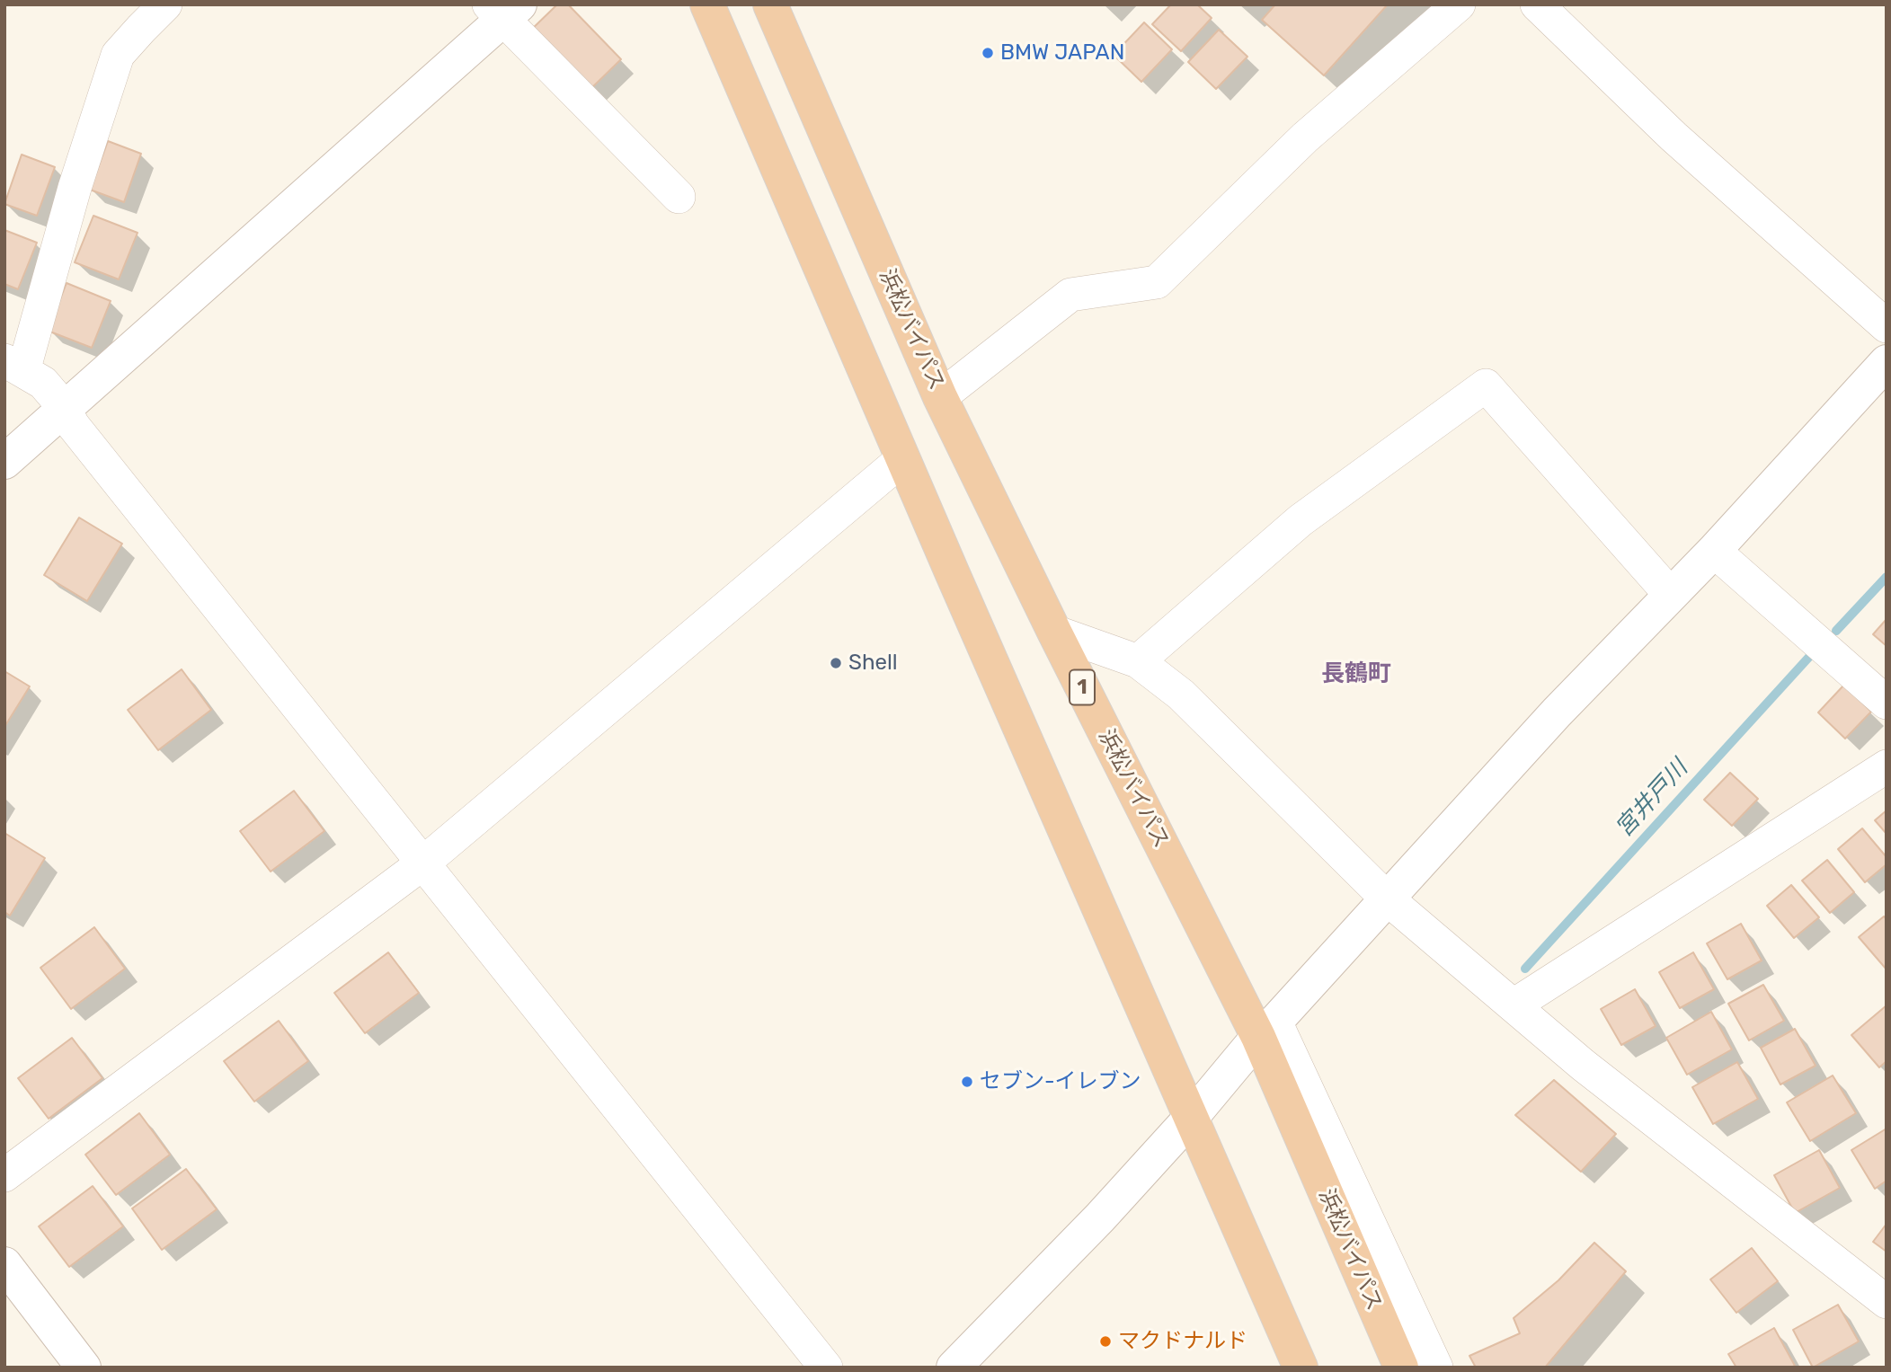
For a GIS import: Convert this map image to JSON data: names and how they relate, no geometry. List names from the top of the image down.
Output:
{
  "streets": {
    "highway": ["浜松バイパス", "1"]
  },
  "districts": ["長鶴町"],
  "water": ["宮井戸川"],
  "places": [
    "BMW JAPAN",
    "Shell",
    "セブン-イレブン",
    "マクドナルド"
  ]
}
